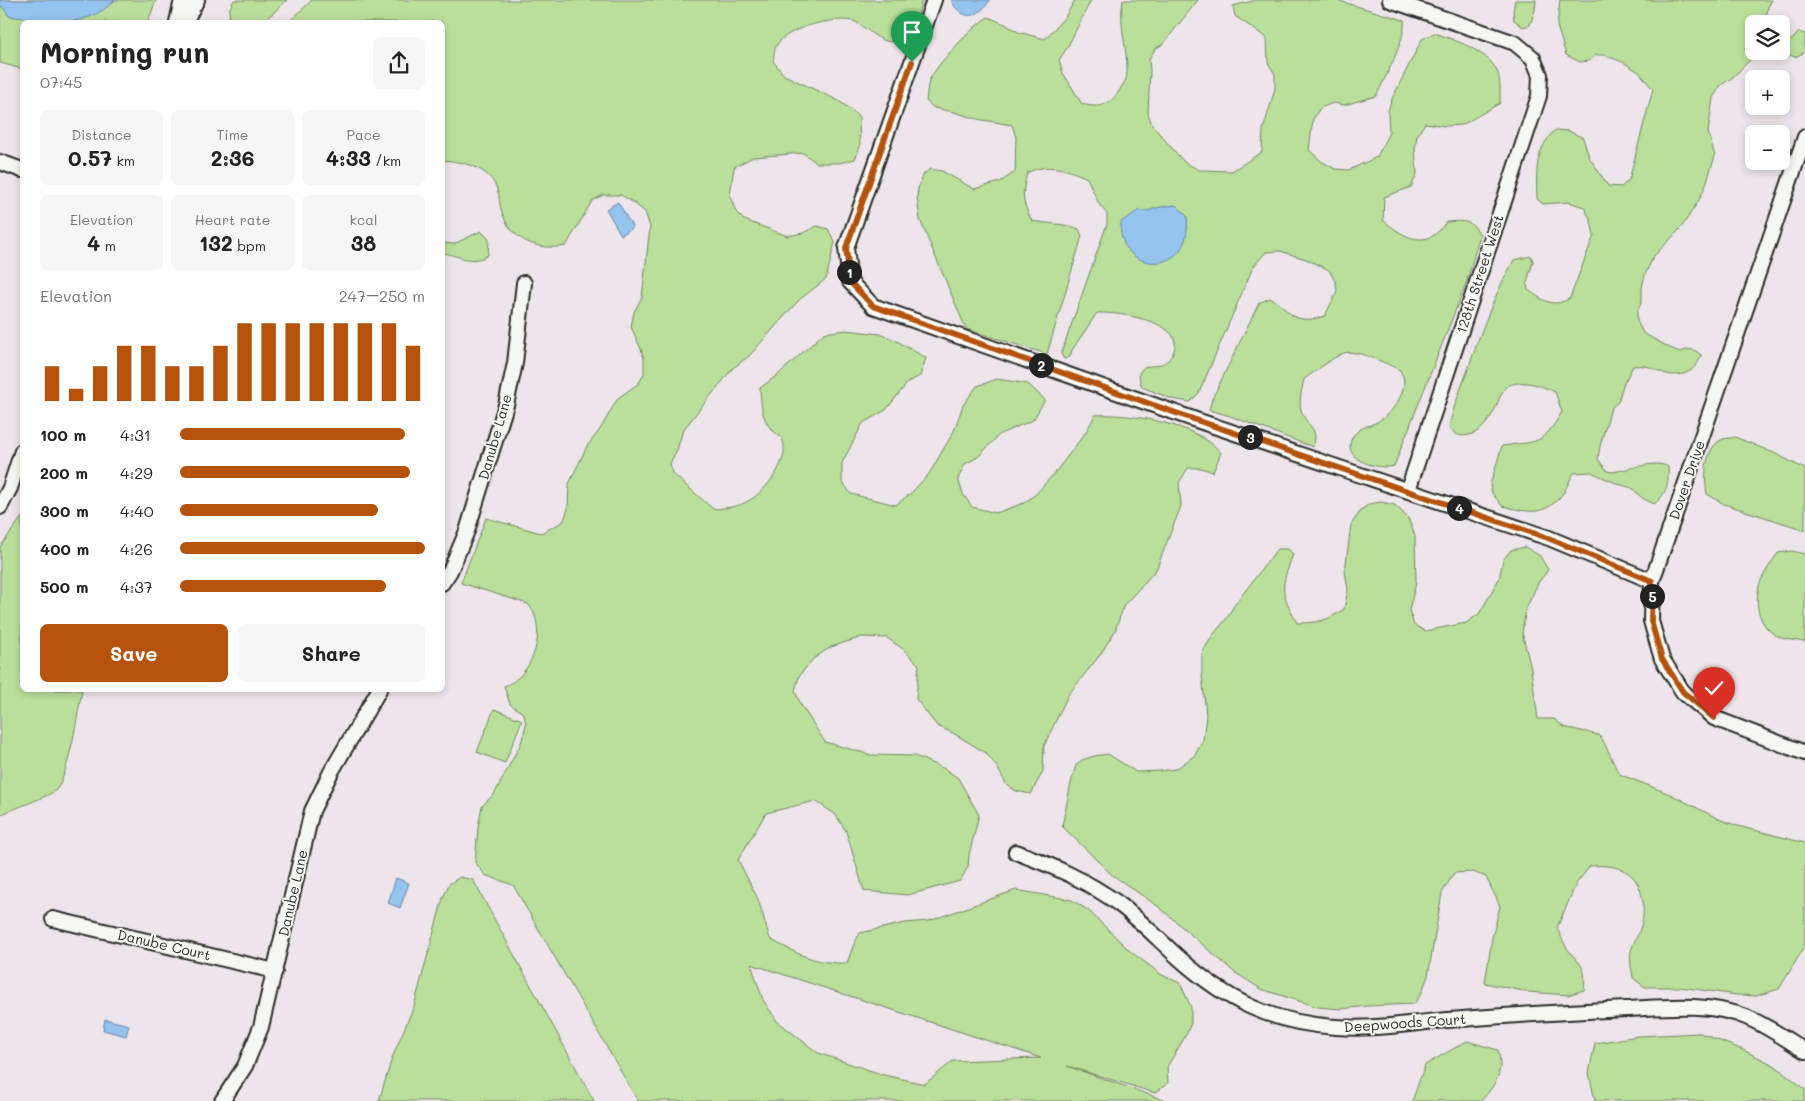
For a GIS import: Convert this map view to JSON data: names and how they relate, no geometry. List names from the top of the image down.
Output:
{
  "streets": {
    "street": [
      "128th Street West",
      "Danube Lane",
      "Dover Drive",
      "Danube Court",
      "Deepwoods Court"
    ]
  },
  "crossings": [
    ["Danube Lane", "Danube Court"]
  ],
  "page": {
    "map_buttons": ["+", "−"],
    "heading": ["Morning run", "07:45"],
    "stats": [
      ["Distance", "0.57 km"],
      ["Time", "2:36"],
      ["Pace", "4:33 /km"],
      ["Elevation", "4 m"],
      ["Heart rate", "132 bpm"],
      ["kcal", "38"]
    ],
    "pins": [
      "1",
      "2",
      "3",
      "4",
      "5"
    ],
    "chart": ["Elevation", "247–250 m"],
    "list": [
      {
        "name": "100 m",
        "note": "4:31"
      },
      {
        "name": "200 m",
        "note": "4:29"
      },
      {
        "name": "300 m",
        "note": "4:40"
      },
      {
        "name": "400 m",
        "note": "4:26"
      },
      {
        "name": "500 m",
        "note": "4:37"
      }
    ],
    "buttons": ["Save", "Share"]
  }
}
